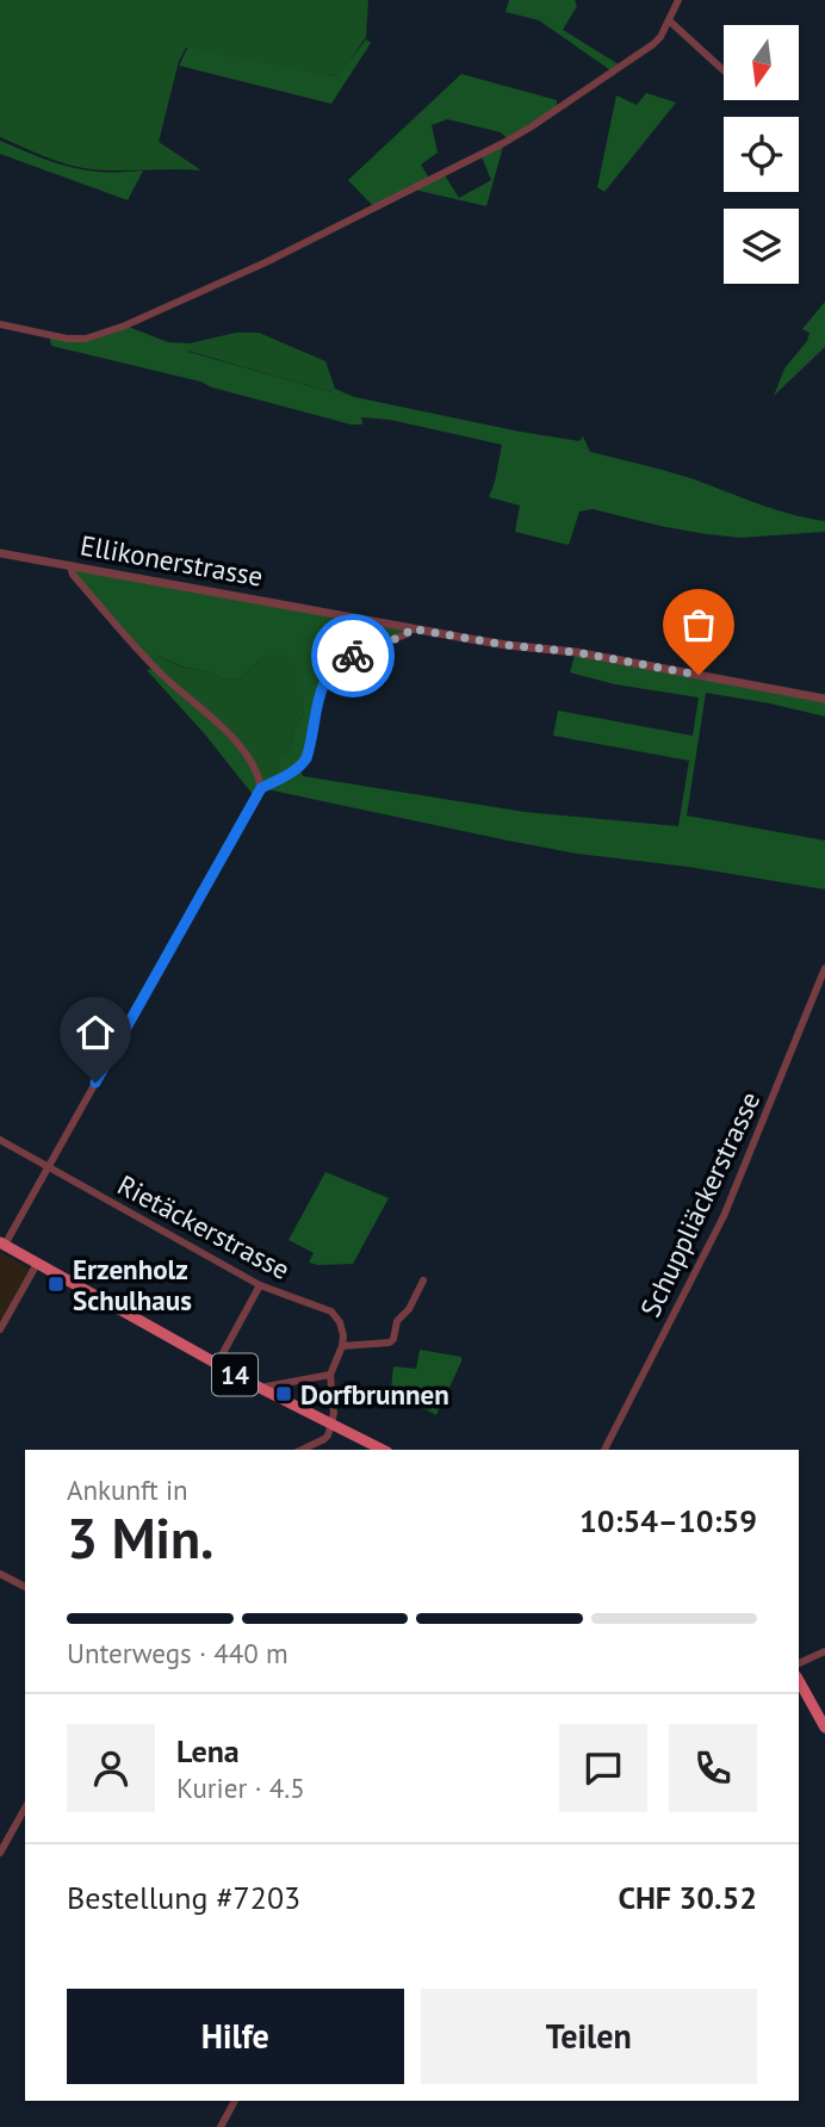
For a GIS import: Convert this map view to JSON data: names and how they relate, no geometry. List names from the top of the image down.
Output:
{
  "streets": {
    "main road": ["14"],
    "street": ["Ellikonerstrasse", "Schuppliäckerstrasse", "Rietäckerstrasse"]
  },
  "places": {
    "transit": ["Erzenholz Schulhaus", "Dorfbrunnen"]
  },
  "north": "bottom",
  "page": {
    "heading": ["3 Min.", "Ankunft in", "10:54–10:59"],
    "panel": [
      "Lena",
      "Kurier · 4.5",
      "Bestellung #7203",
      "CHF 30.52"
    ],
    "bar": "Unterwegs · 440 m",
    "buttons": ["Hilfe", "Teilen"]
  }
}
